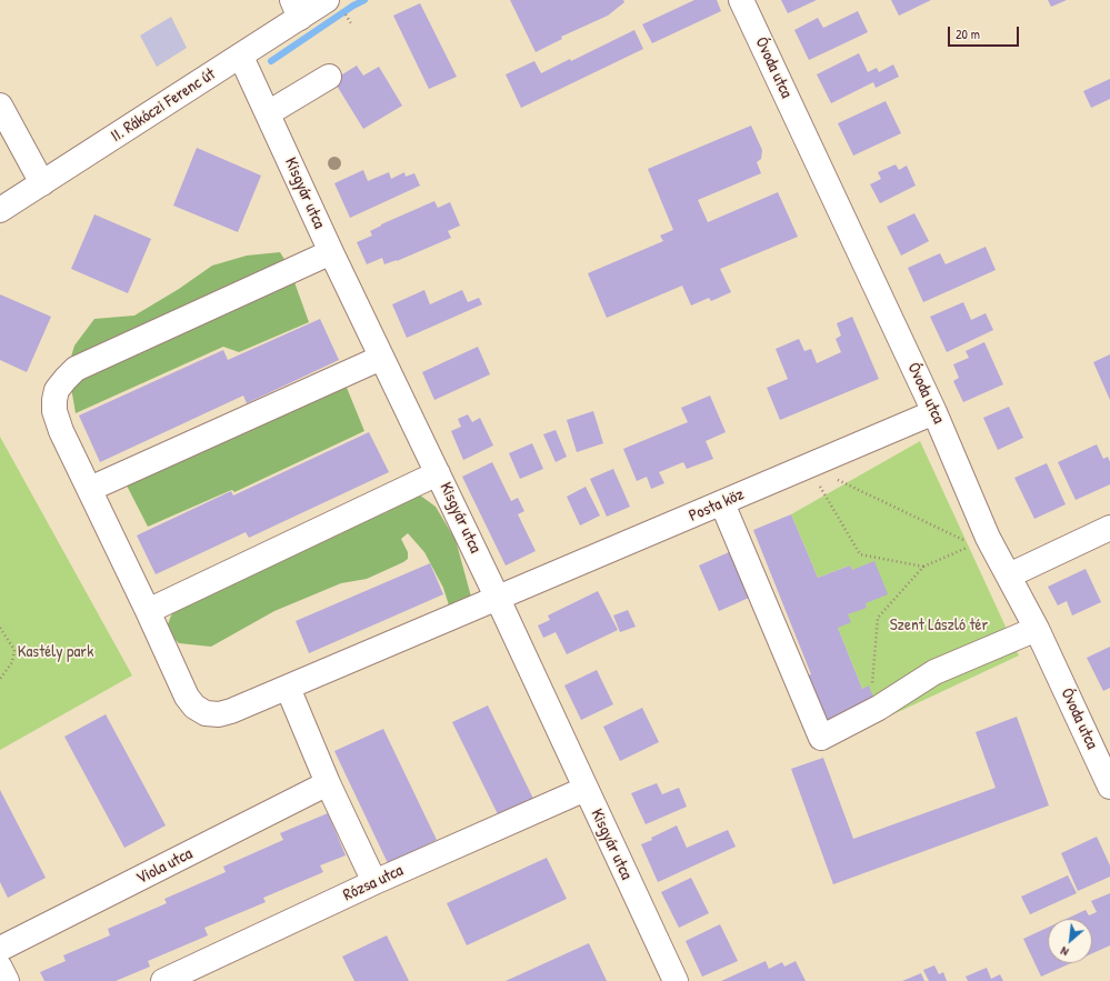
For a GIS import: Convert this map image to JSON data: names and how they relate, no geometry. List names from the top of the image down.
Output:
{
  "streets": {
    "street": [
      "Óvoda utca",
      "II. Rákóczi Ferenc út",
      "Kisgyár utca",
      "Posta köz",
      "Viola utca",
      "Rózsa utca"
    ]
  },
  "crossings": [
    ["Óvoda utca", "Posta köz"],
    ["II. Rákóczi Ferenc út", "Kisgyár utca"],
    ["Kisgyár utca", "Posta köz"],
    ["Kisgyár utca", "Rózsa utca"]
  ],
  "parks": ["Szent László tér", "Kastély park"],
  "scale_bar": "20 m",
  "north": "bottom left"
}
